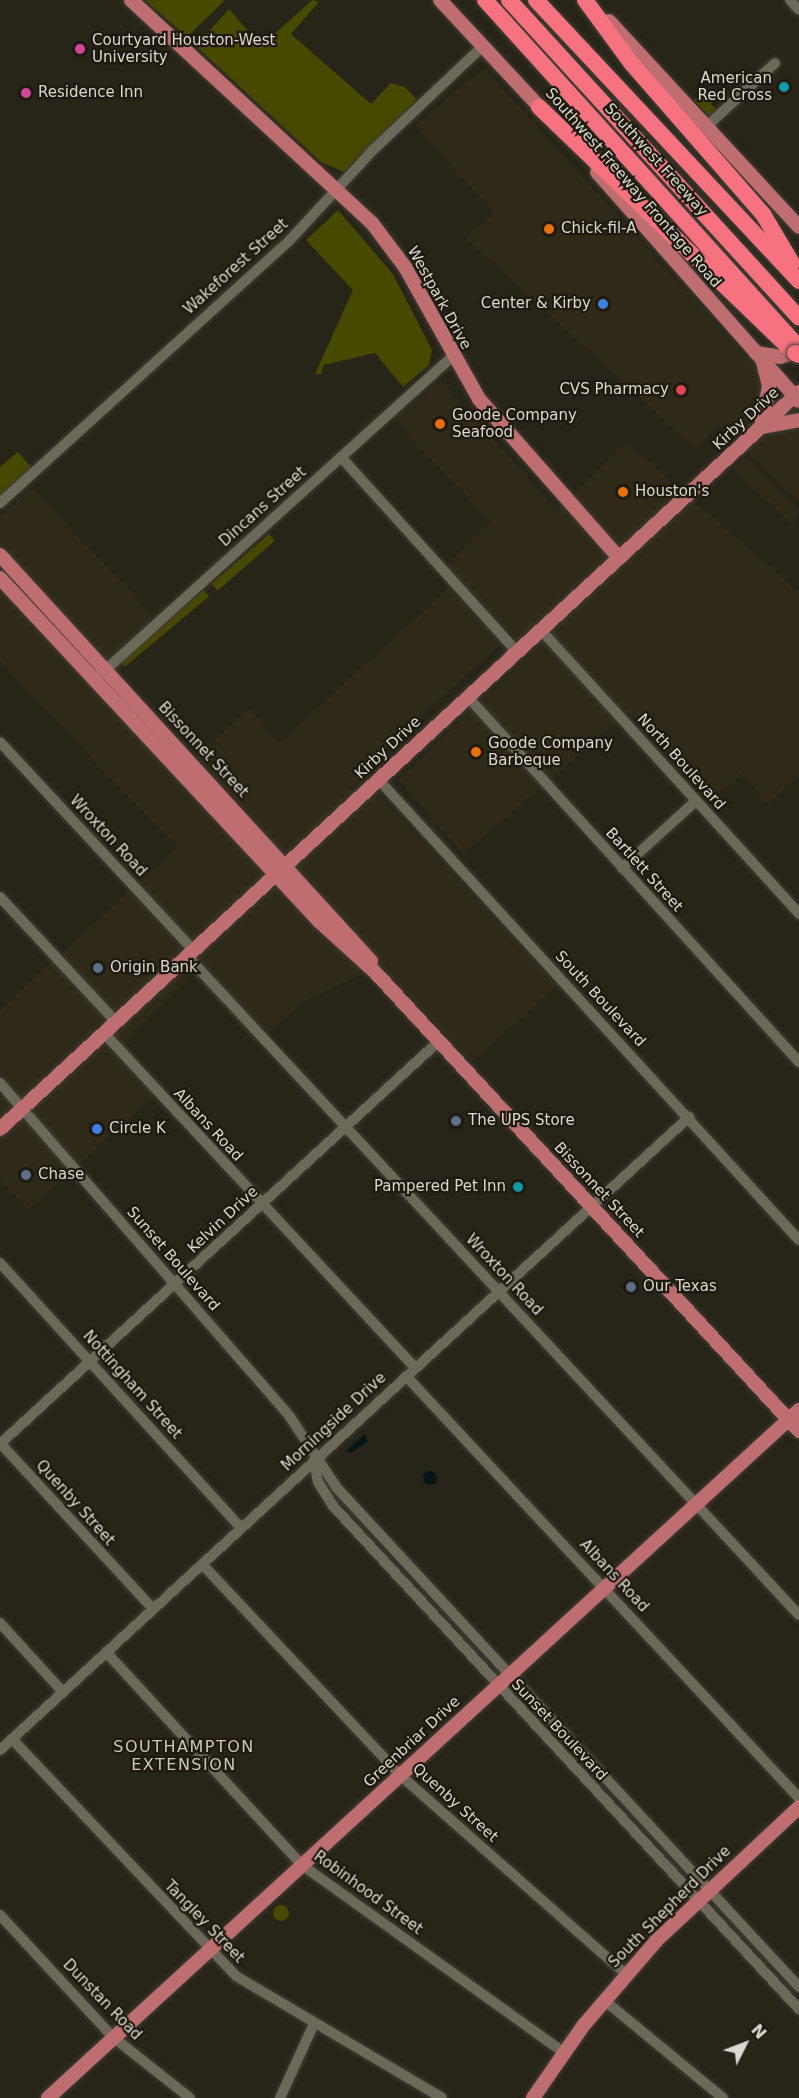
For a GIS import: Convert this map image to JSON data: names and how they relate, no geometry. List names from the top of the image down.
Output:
{
  "streets": {
    "highway": ["Southwest Freeway"],
    "main road": [
      "Southwest Freeway Frontage Road",
      "Westpark Drive",
      "Kirby Drive",
      "Bissonnet Street",
      "Greenbriar Drive",
      "South Shepherd Drive"
    ],
    "street": [
      "Wakeforest Street",
      "Dincans Street",
      "North Boulevard",
      "Wroxton Road",
      "Bartlett Street",
      "South Boulevard",
      "Albans Road",
      "Kelvin Drive",
      "Sunset Boulevard",
      "Nottingham Street",
      "Morningside Drive",
      "Quenby Street",
      "Robinhood Street",
      "Tangley Street",
      "Dunstan Road"
    ]
  },
  "crossings": [
    ["Southwest Freeway Frontage Road", "Wakeforest Street"],
    ["Southwest Freeway Frontage Road", "Kirby Drive"],
    ["Wakeforest Street", "Westpark Drive"],
    ["Westpark Drive", "Kirby Drive"],
    ["Westpark Drive", "Dincans Street"],
    ["Kirby Drive", "Bissonnet Street"],
    ["Kirby Drive", "North Boulevard"],
    ["Kirby Drive", "Wroxton Road"],
    ["Kirby Drive", "Bartlett Street"],
    ["Kirby Drive", "South Boulevard"],
    ["Kirby Drive", "Albans Road"],
    ["Kirby Drive", "Sunset Boulevard"],
    ["Dincans Street", "Bissonnet Street"],
    ["Bissonnet Street", "Kelvin Drive"],
    ["Bissonnet Street", "Morningside Drive"],
    ["Bissonnet Street", "Greenbriar Drive"],
    ["Wroxton Road", "Kelvin Drive"],
    ["Wroxton Road", "Morningside Drive"],
    ["Wroxton Road", "Greenbriar Drive"],
    ["South Boulevard", "Morningside Drive"],
    ["Albans Road", "Kelvin Drive"],
    ["Albans Road", "Morningside Drive"],
    ["Albans Road", "Greenbriar Drive"],
    ["Kelvin Drive", "Sunset Boulevard"],
    ["Kelvin Drive", "Nottingham Street"],
    ["Kelvin Drive", "Quenby Street"],
    ["Sunset Boulevard", "Morningside Drive"],
    ["Sunset Boulevard", "Greenbriar Drive"],
    ["Sunset Boulevard", "South Shepherd Drive"],
    ["Nottingham Street", "Morningside Drive"],
    ["Morningside Drive", "Quenby Street"],
    ["Morningside Drive", "Robinhood Street"],
    ["Morningside Drive", "Tangley Street"],
    ["Quenby Street", "Greenbriar Drive"],
    ["Quenby Street", "South Shepherd Drive"],
    ["Greenbriar Drive", "Robinhood Street"],
    ["Greenbriar Drive", "Tangley Street"],
    ["Greenbriar Drive", "Dunstan Road"],
    ["Robinhood Street", "South Shepherd Drive"]
  ],
  "districts": ["SOUTHAMPTON EXTENSION"],
  "places": [
    "Courtyard Houston-West University",
    "American Red Cross",
    "Residence Inn",
    "Chick-fil-A",
    "Center & Kirby",
    "CVS Pharmacy",
    "Goode Company Seafood",
    "Houston's",
    "Goode Company Barbeque",
    "Origin Bank",
    "The UPS Store",
    "Circle K",
    "Chase",
    "Pampered Pet Inn",
    "Our Texas"
  ],
  "north": "top right"
}
